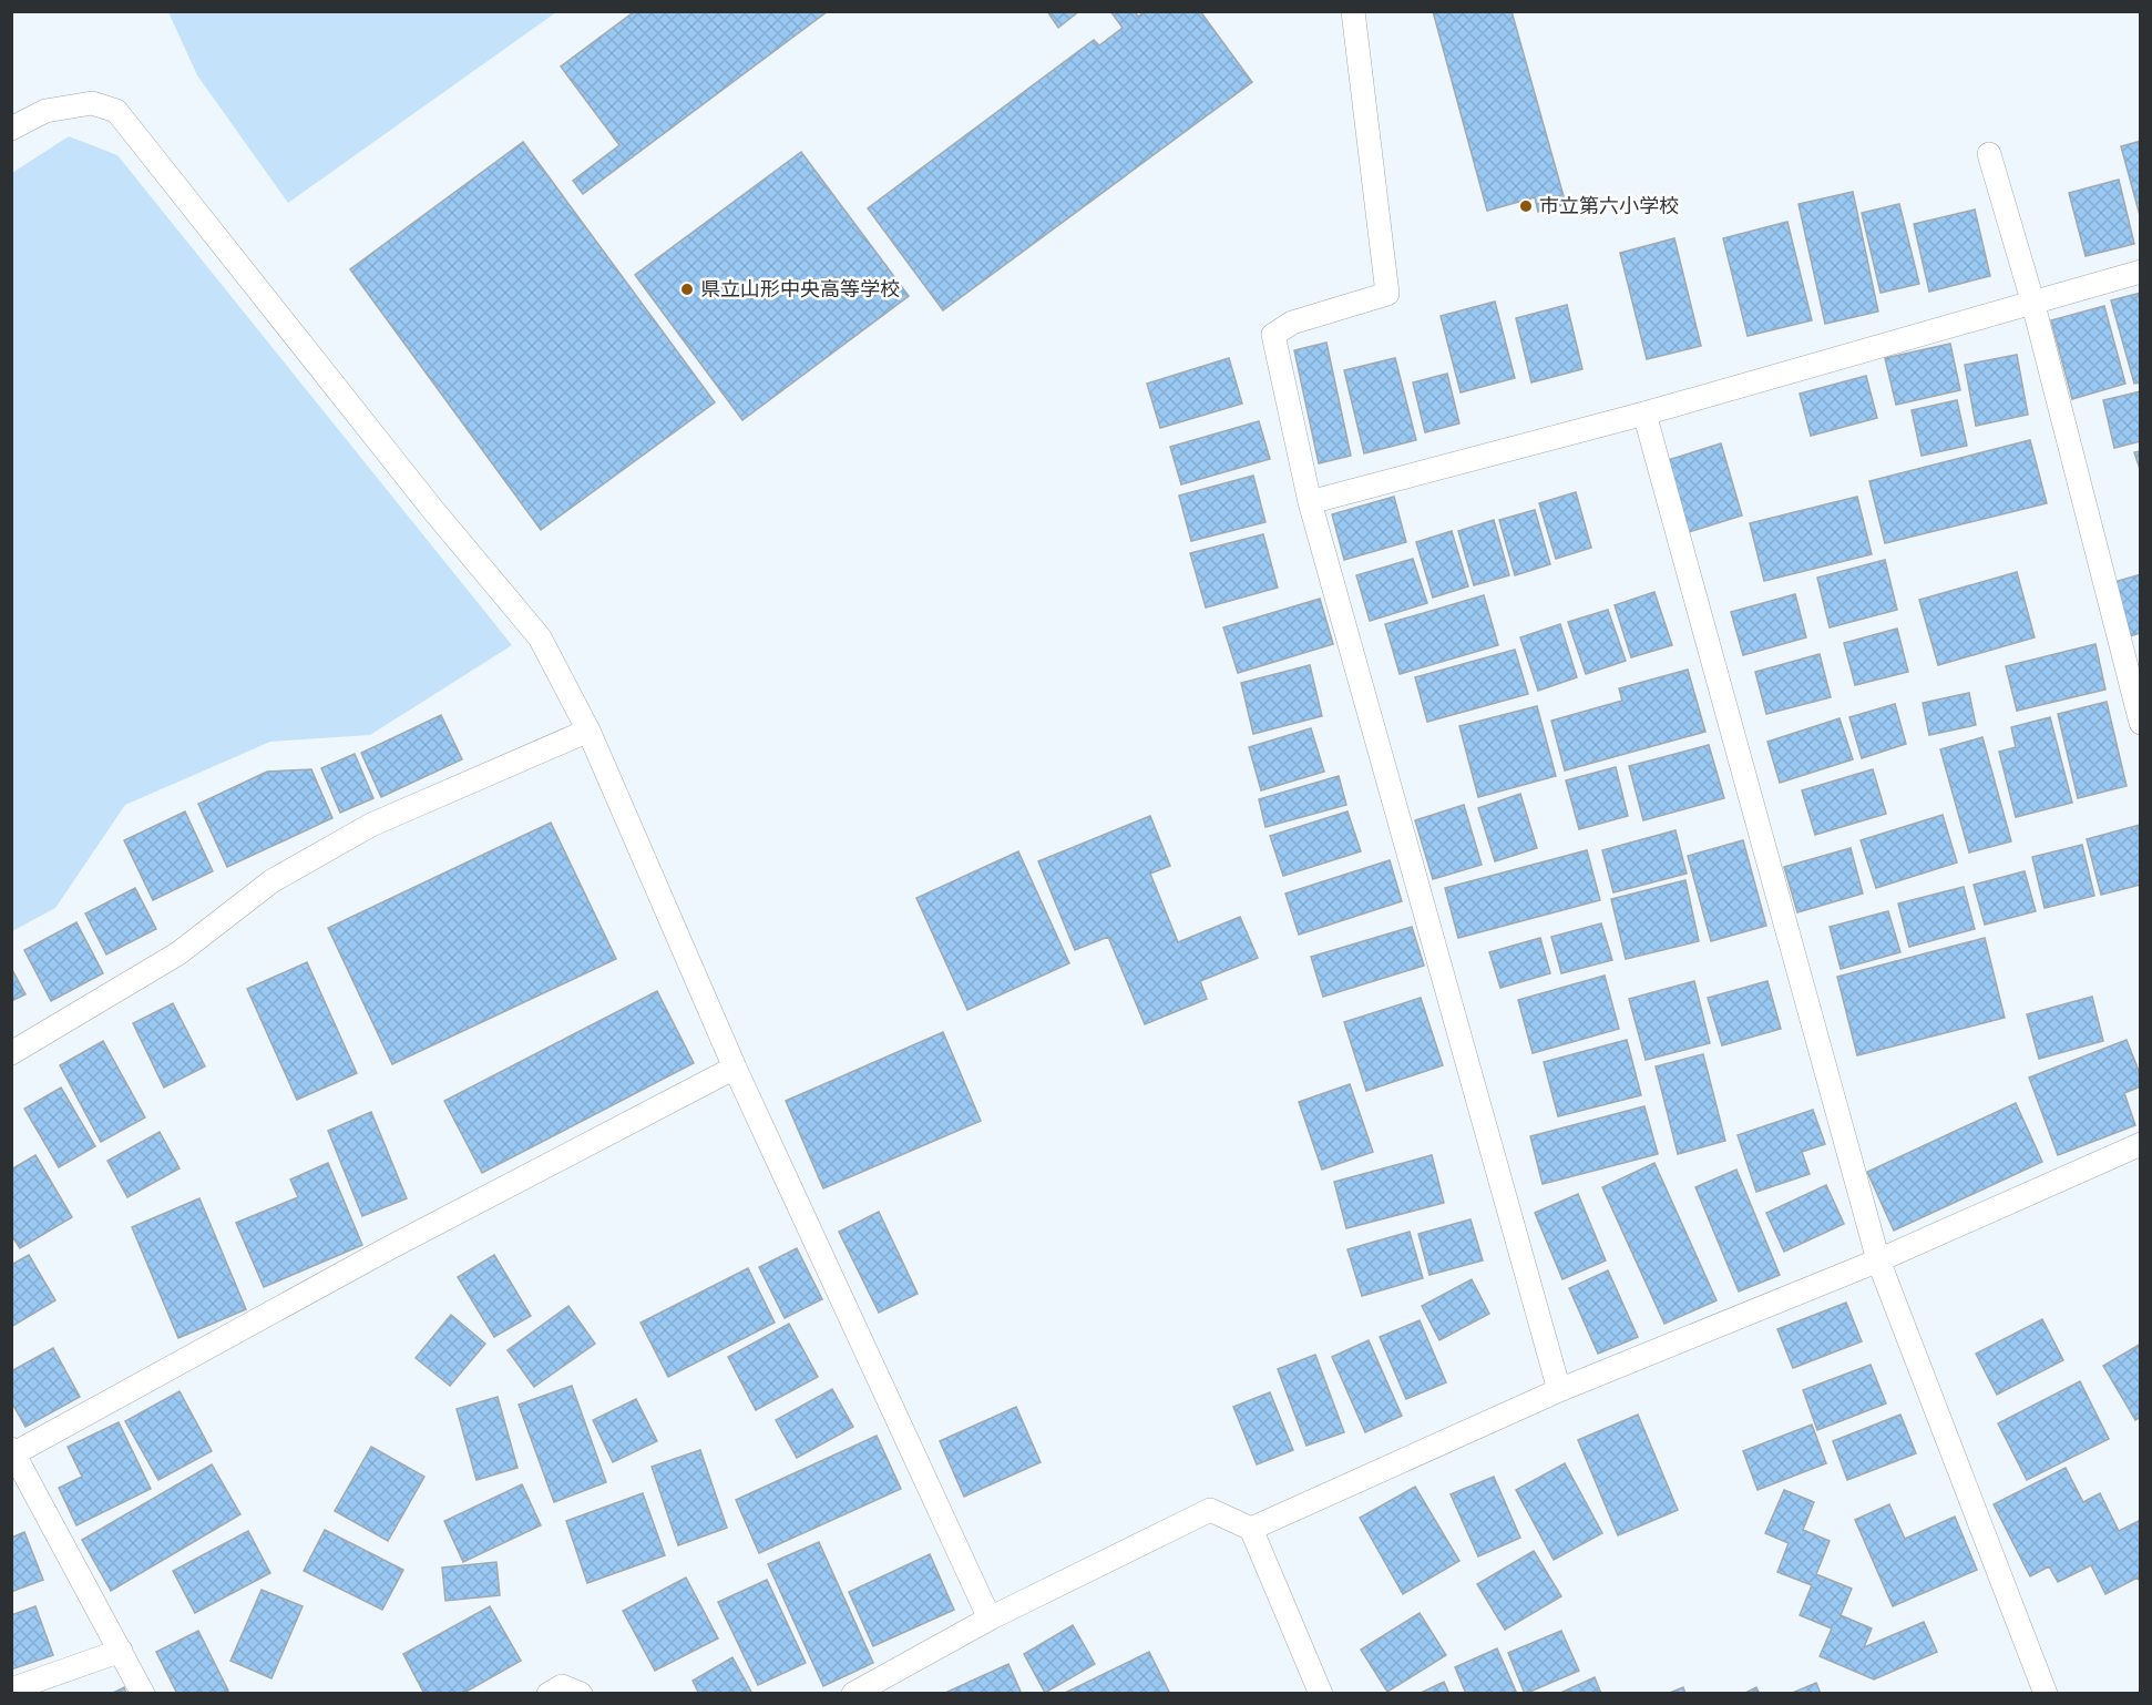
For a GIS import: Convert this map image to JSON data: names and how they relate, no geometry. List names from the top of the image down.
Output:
{
  "places": ["市立第六小学校", "県立山形中央高等学校"]
}
